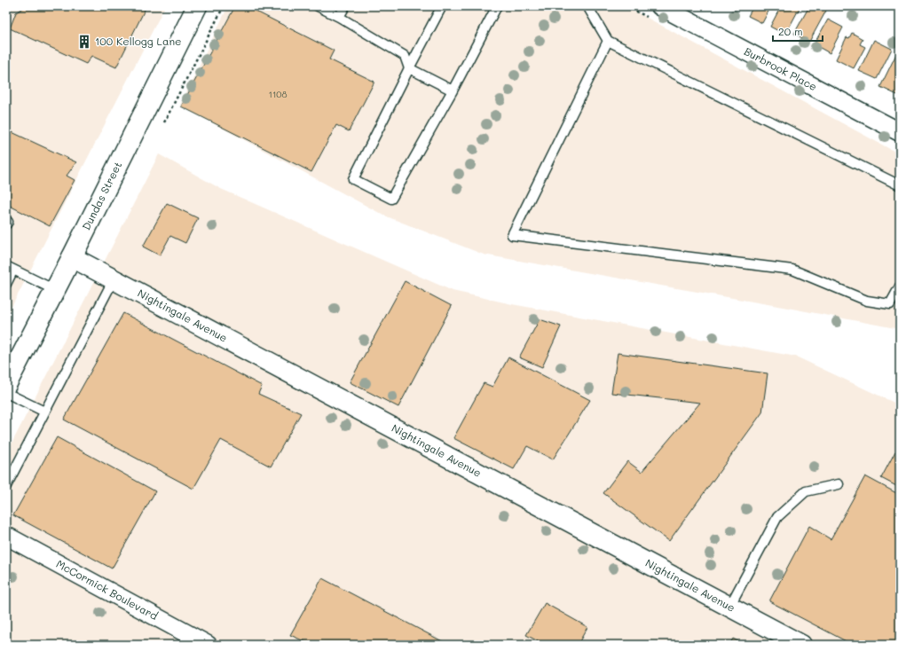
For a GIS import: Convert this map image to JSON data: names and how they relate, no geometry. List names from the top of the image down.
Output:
{
  "streets": {
    "street": [
      "Burbrook Place",
      "Dundas Street",
      "Nightingale Avenue",
      "McCormick Boulevard"
    ]
  },
  "crossings": [
    ["Dundas Street", "Nightingale Avenue"]
  ],
  "places": {
    "building": ["100 Kellogg Lane"]
  },
  "house_numbers": ["1108"],
  "scale_bar": "20 m"
}
